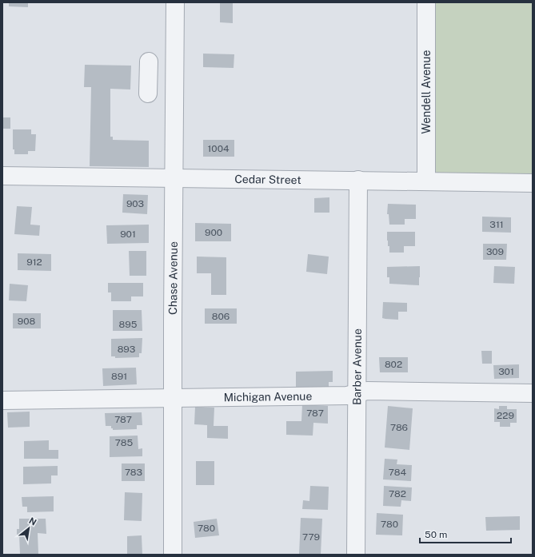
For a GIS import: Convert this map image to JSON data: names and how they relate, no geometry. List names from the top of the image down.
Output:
{
  "streets": {
    "street": [
      "Wendell Avenue",
      "Cedar Street",
      "Chase Avenue",
      "Barber Avenue",
      "Michigan Avenue"
    ]
  },
  "crossings": [
    ["Wendell Avenue", "Cedar Street"],
    ["Cedar Street", "Chase Avenue"],
    ["Cedar Street", "Barber Avenue"],
    ["Chase Avenue", "Michigan Avenue"],
    ["Barber Avenue", "Michigan Avenue"]
  ],
  "house_numbers": [
    "1004",
    "903",
    "311",
    "900",
    "901",
    "309",
    "912",
    "806",
    "908",
    "895",
    "893",
    "802",
    "301",
    "891",
    "787",
    "229",
    "787",
    "786",
    "785",
    "783",
    "784",
    "782",
    "780",
    "780",
    "779"
  ],
  "scale_bar": "50 m",
  "north": "top right"
}
